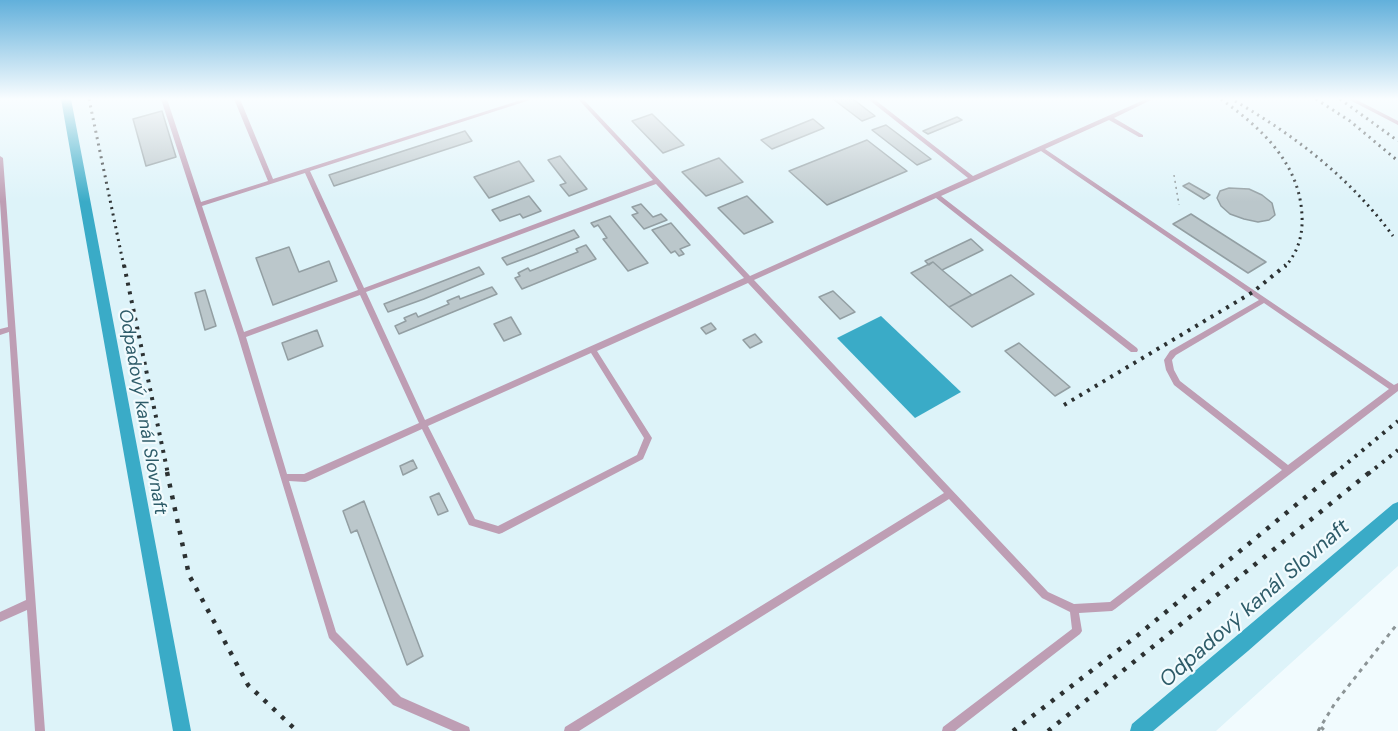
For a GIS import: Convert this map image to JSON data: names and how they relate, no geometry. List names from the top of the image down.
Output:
{
  "water": ["Odpadový kanál Slovnaft"]
}
